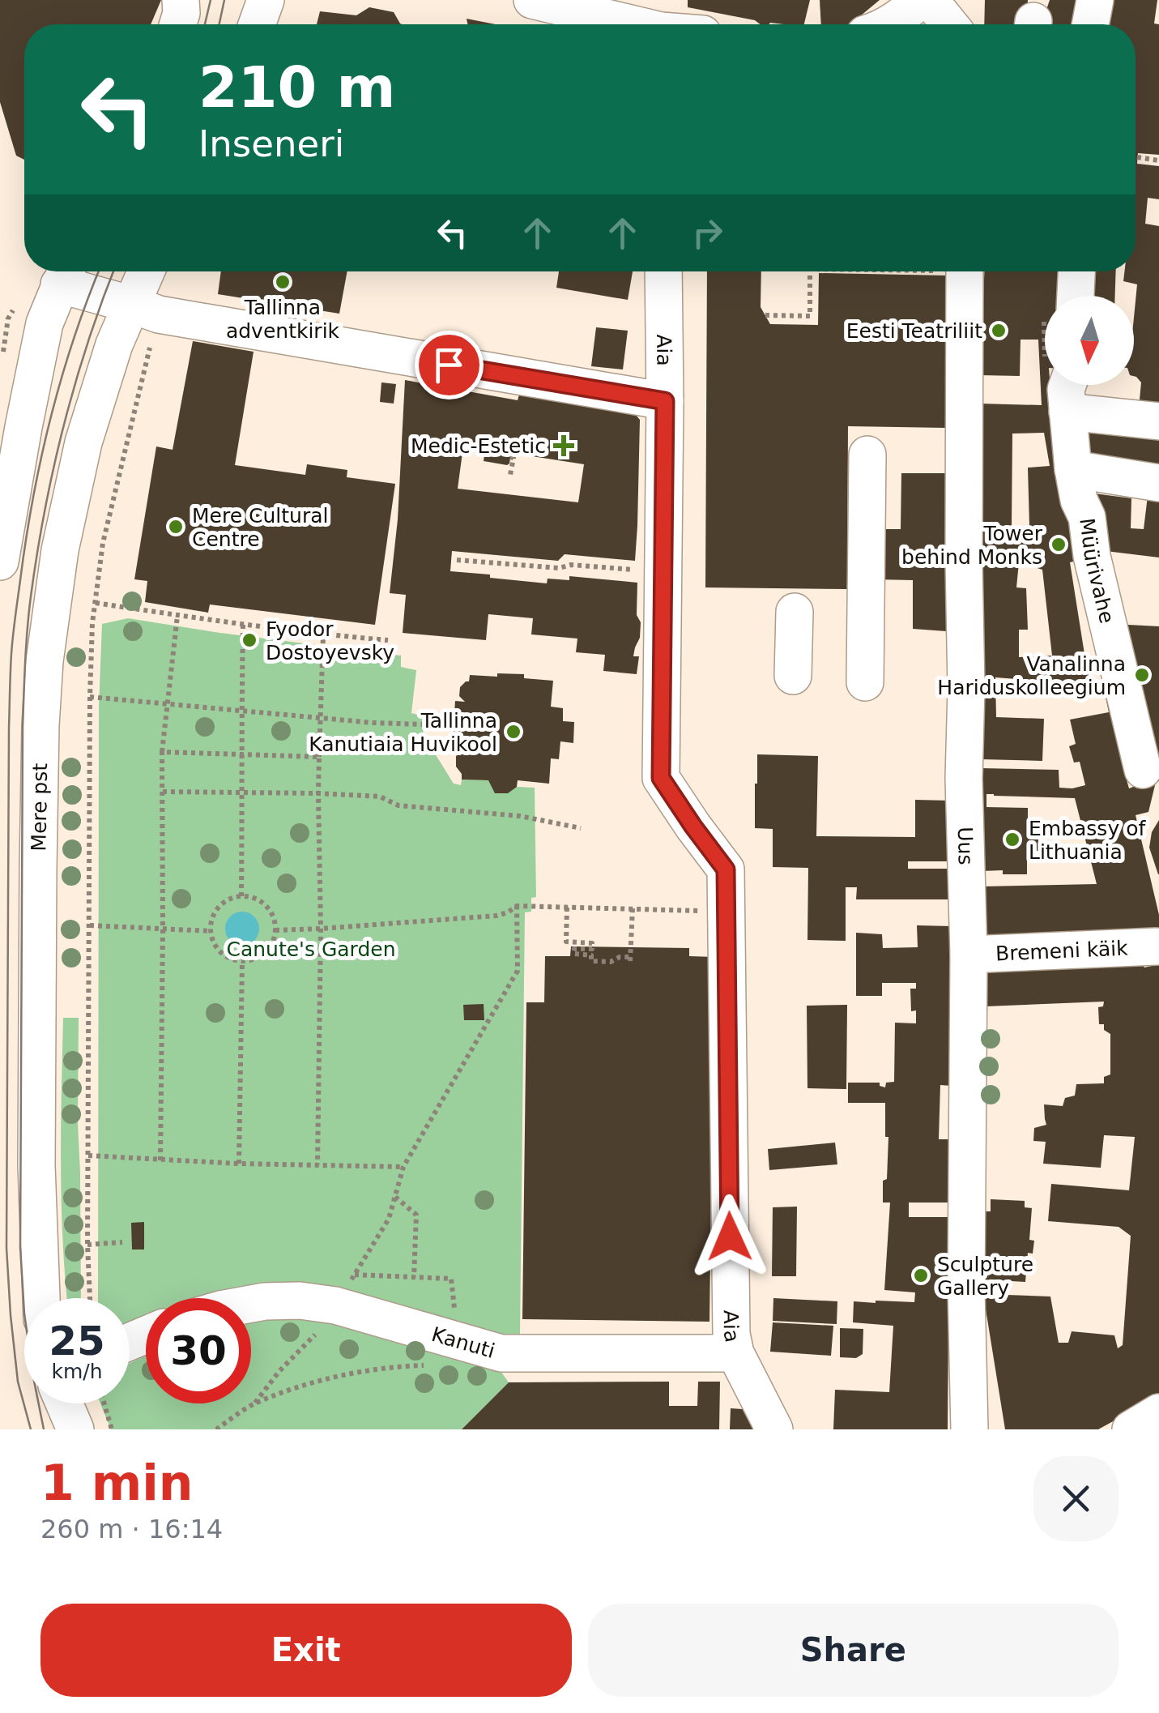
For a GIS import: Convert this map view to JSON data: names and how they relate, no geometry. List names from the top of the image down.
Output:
{
  "streets": {
    "street": [
      "Aia",
      "Müürivahe",
      "Mere pst",
      "Uus",
      "Bremeni käik",
      "Kanuti"
    ]
  },
  "crossings": [
    ["Aia", "Kanuti"],
    ["Uus", "Bremeni käik"]
  ],
  "parks": ["Canute's Garden"],
  "places": {
    "other": [
      "Tallinna adventkirik",
      "Eesti Teatriliit",
      "Mere Cultural Centre",
      "Tower behind Monks",
      "Fyodor Dostoyevsky",
      "Vanalinna Hariduskolleegium",
      "Tallinna Kanutiaia Huvikool",
      "Embassy of Lithuania",
      "Sculpture Gallery"
    ],
    "health": ["Medic-Estetic"]
  },
  "north": "bottom",
  "page": {
    "turn": ["210 m", "Inseneri"],
    "speed": "25 km/h",
    "limit": "30",
    "heading": ["1 min", "260 m · 16:14"],
    "buttons": ["Exit", "Share"]
  }
}
